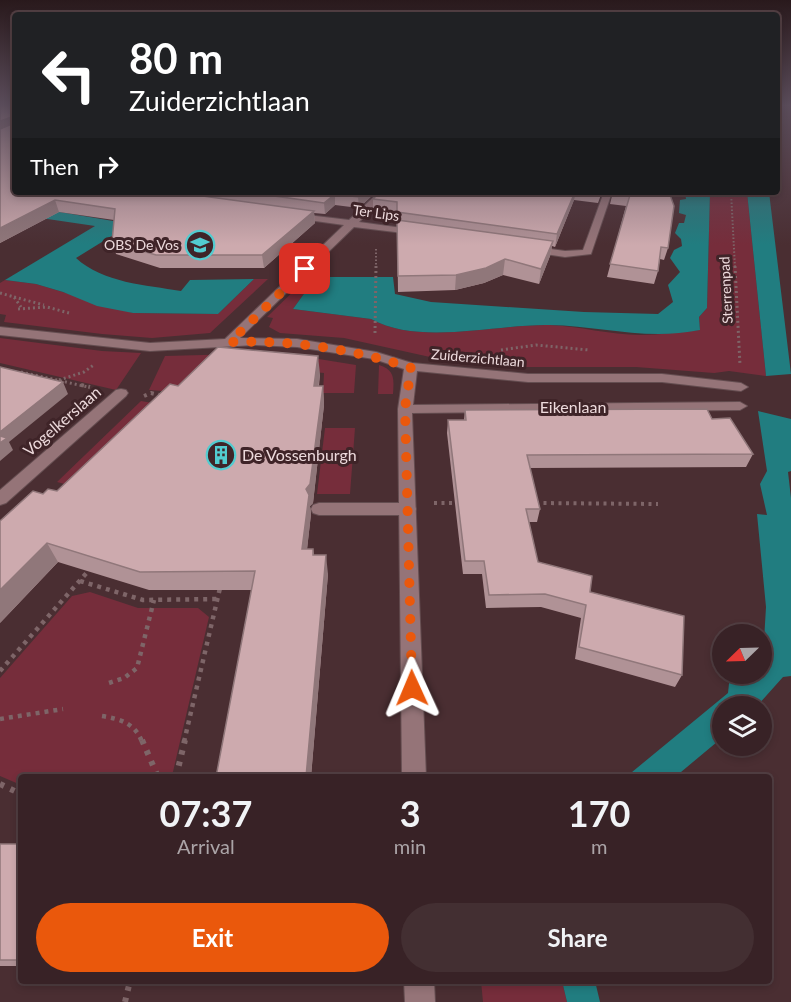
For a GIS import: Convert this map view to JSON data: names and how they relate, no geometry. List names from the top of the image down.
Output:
{
  "streets": {
    "street": [
      "Ter Lips",
      "Zuiderzichtlaan",
      "Eikenlaan",
      "Vogelkerslaan"
    ],
    "path": ["Sterrenpad"]
  },
  "crossings": [
    ["Sterrenpad", "Zuiderzichtlaan"]
  ],
  "places": {
    "school or university": ["OBS De Vos"],
    "building": ["De Vossenburgh"]
  },
  "north": "bottom left",
  "page": {
    "turn": ["80 m", "Zuiderzichtlaan"],
    "then": "Then",
    "eta": [
      "07:37",
      "Arrival",
      "3",
      "min",
      "170",
      "m"
    ],
    "buttons": ["Exit", "Share"]
  }
}
